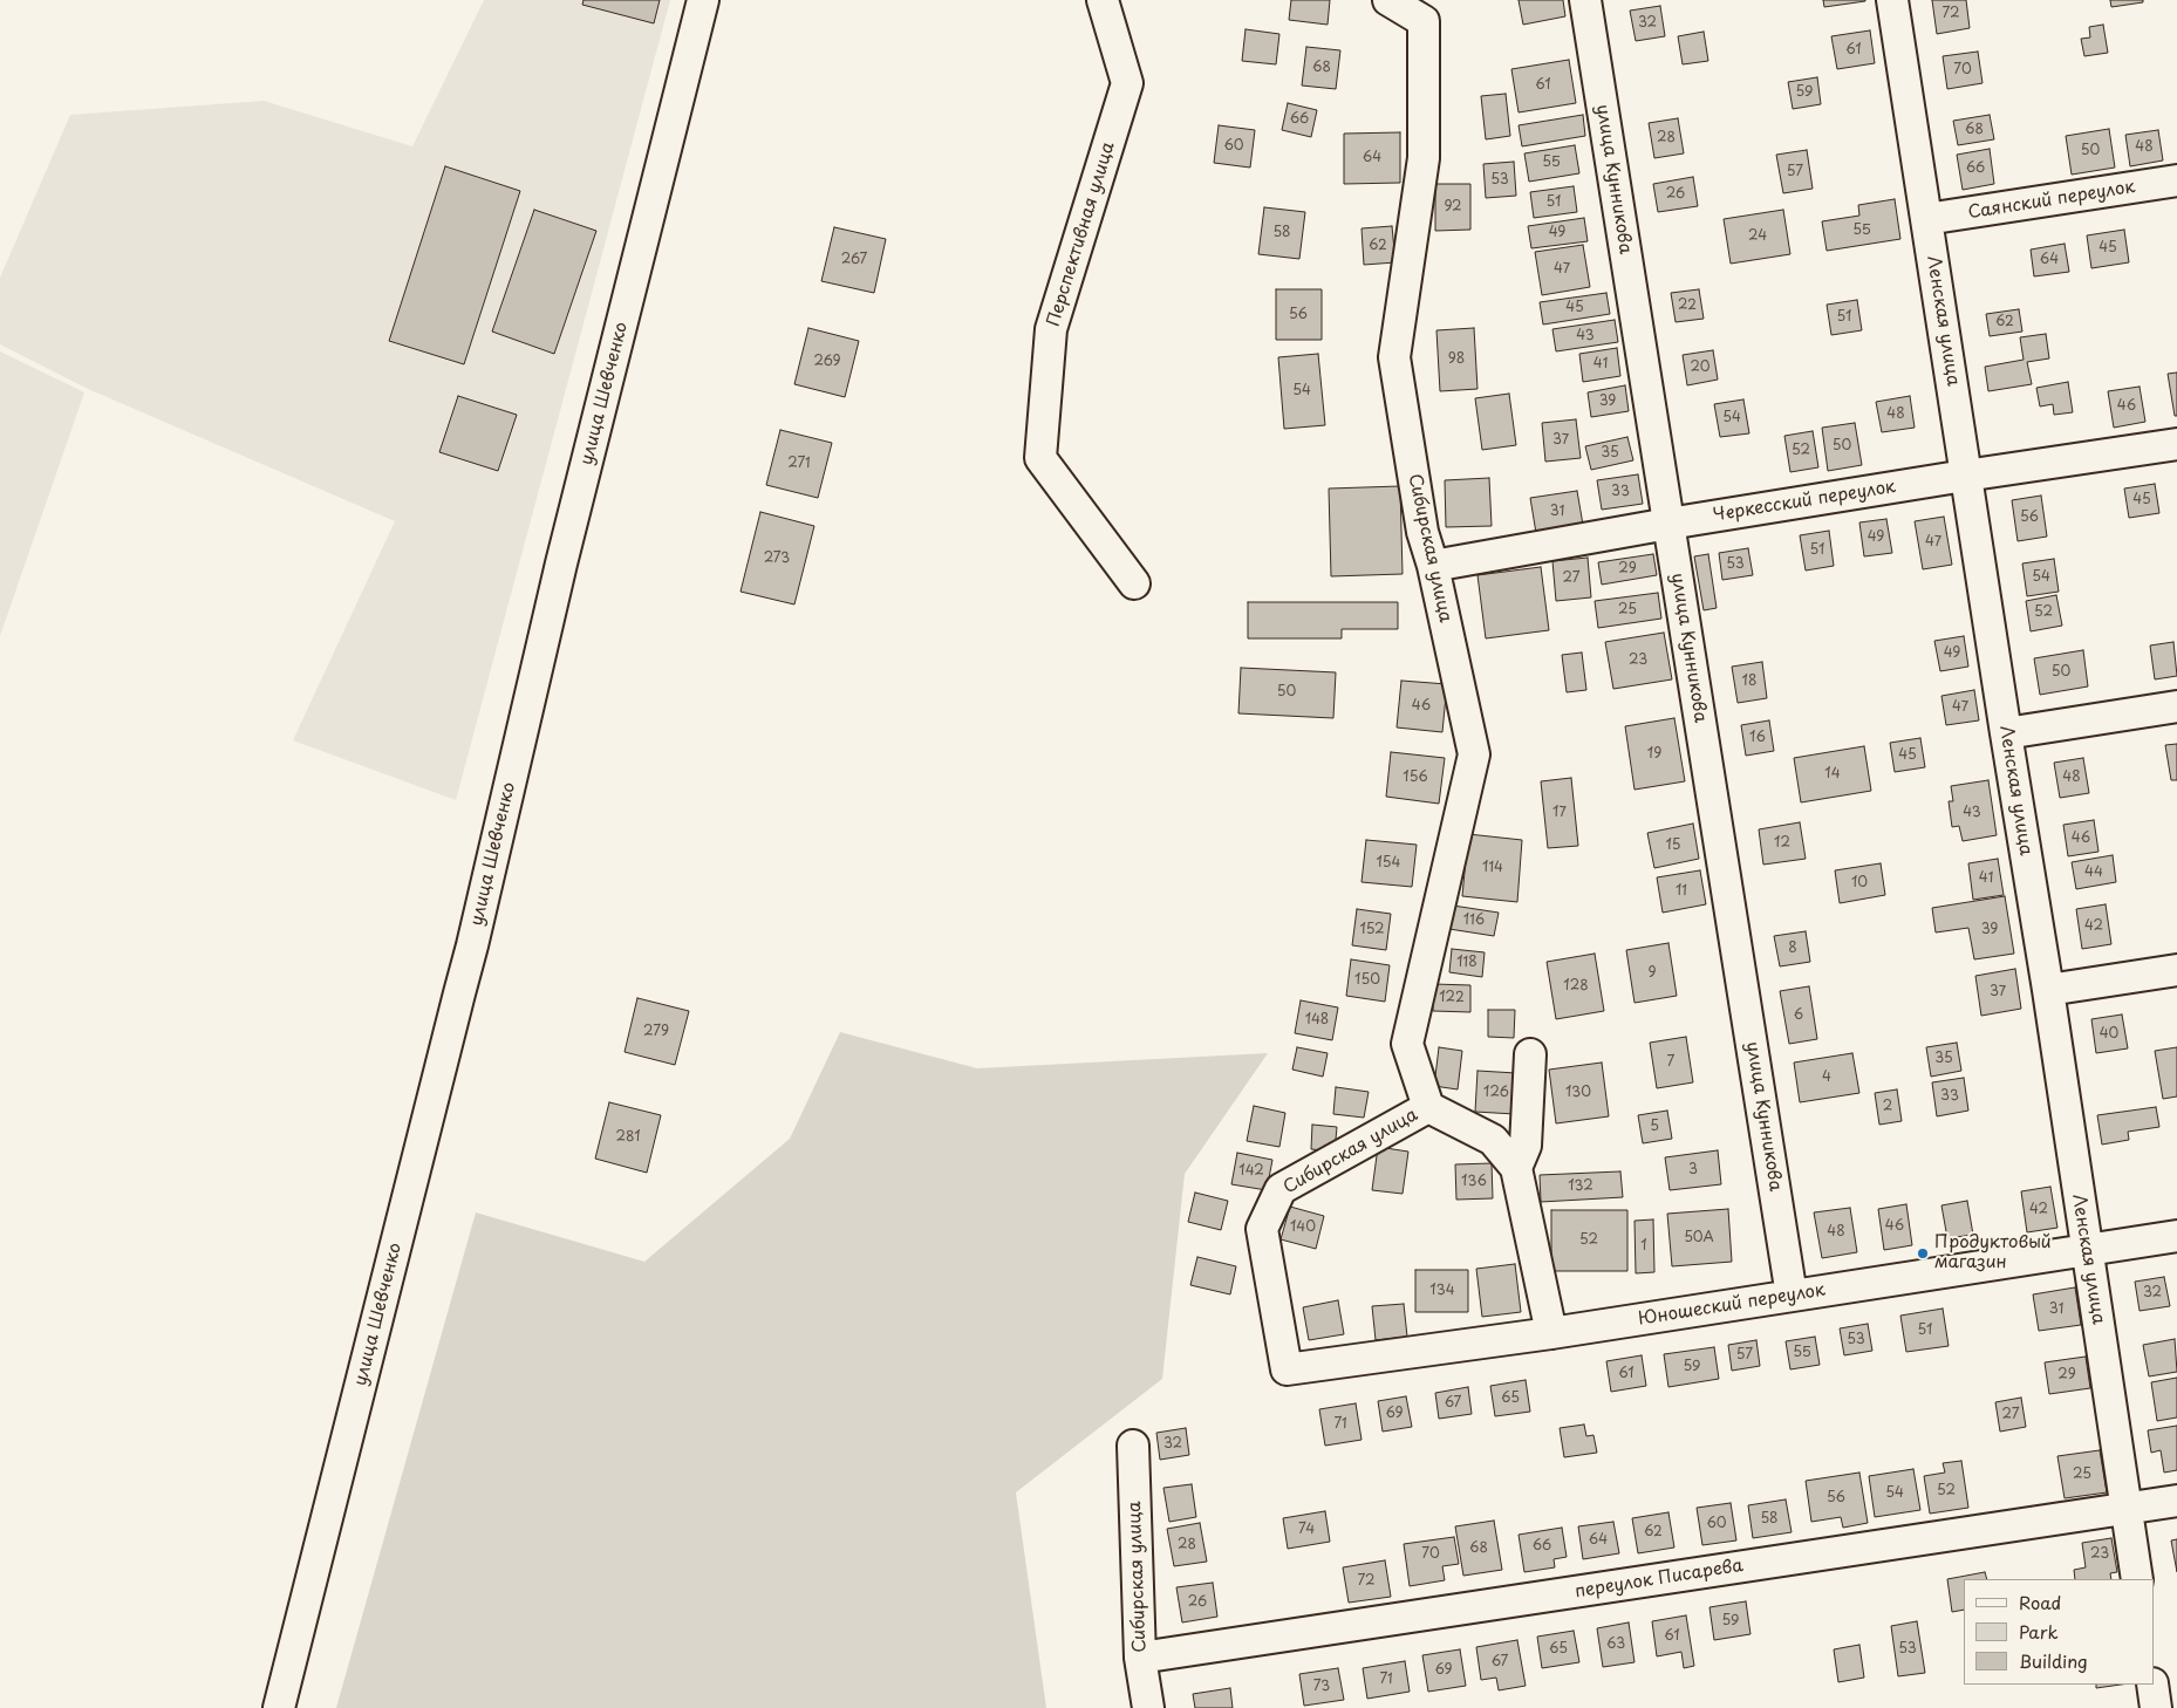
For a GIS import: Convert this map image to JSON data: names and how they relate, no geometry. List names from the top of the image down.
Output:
{
  "streets": {
    "street": [
      "улица Кунникова",
      "Саянский переулок",
      "Перспективная улица",
      "Ленская улица",
      "улица Шевченко",
      "Черкесский переулок",
      "Сибирская улица",
      "Юношеский переулок",
      "переулок Писарева"
    ]
  },
  "crossings": [
    ["улица Кунникова", "Черкесский переулок"],
    ["улица Кунникова", "Юношеский переулок"],
    ["Саянский переулок", "Ленская улица"],
    ["Ленская улица", "Черкесский переулок"],
    ["Ленская улица", "Юношеский переулок"],
    ["Ленская улица", "переулок Писарева"],
    ["Черкесский переулок", "Сибирская улица"],
    ["Сибирская улица", "Юношеский переулок"],
    ["Сибирская улица", "переулок Писарева"]
  ],
  "places": ["Продуктовый магазин"],
  "house_numbers": [
    "72",
    "32",
    "61",
    "68",
    "70",
    "61",
    "59",
    "66",
    "68",
    "28",
    "60",
    "48",
    "50",
    "64",
    "55",
    "66",
    "57",
    "53",
    "26",
    "51",
    "92",
    "55",
    "58",
    "49",
    "24",
    "62",
    "45",
    "267",
    "64",
    "47",
    "22",
    "45",
    "56",
    "51",
    "62",
    "43",
    "98",
    "269",
    "41",
    "20",
    "54",
    "39",
    "46",
    "48",
    "54",
    "37",
    "50",
    "52",
    "35",
    "271",
    "33",
    "45",
    "31",
    "56",
    "49",
    "47",
    "51",
    "273",
    "53",
    "29",
    "54",
    "27",
    "25",
    "52",
    "49",
    "23",
    "50",
    "18",
    "50",
    "46",
    "47",
    "16",
    "19",
    "45",
    "14",
    "156",
    "48",
    "17",
    "43",
    "46",
    "12",
    "15",
    "154",
    "114",
    "44",
    "41",
    "10",
    "11",
    "116",
    "42",
    "152",
    "39",
    "8",
    "118",
    "9",
    "150",
    "128",
    "37",
    "122",
    "6",
    "148",
    "279",
    "40",
    "35",
    "7",
    "4",
    "126",
    "130",
    "33",
    "2",
    "5",
    "281",
    "3",
    "142",
    "136",
    "132",
    "42",
    "46",
    "140",
    "48",
    "50А",
    "52",
    "1",
    "134",
    "32",
    "31",
    "51",
    "53",
    "55",
    "57",
    "59",
    "61",
    "29",
    "65",
    "67",
    "69",
    "27",
    "71",
    "32",
    "25",
    "52",
    "54",
    "56",
    "58",
    "60",
    "74",
    "62",
    "64",
    "28",
    "66",
    "68",
    "70",
    "23",
    "72",
    "26",
    "59",
    "61",
    "63",
    "65",
    "53",
    "67",
    "69",
    "71",
    "73"
  ],
  "legend": ["Road", "Park", "Building"]
}
